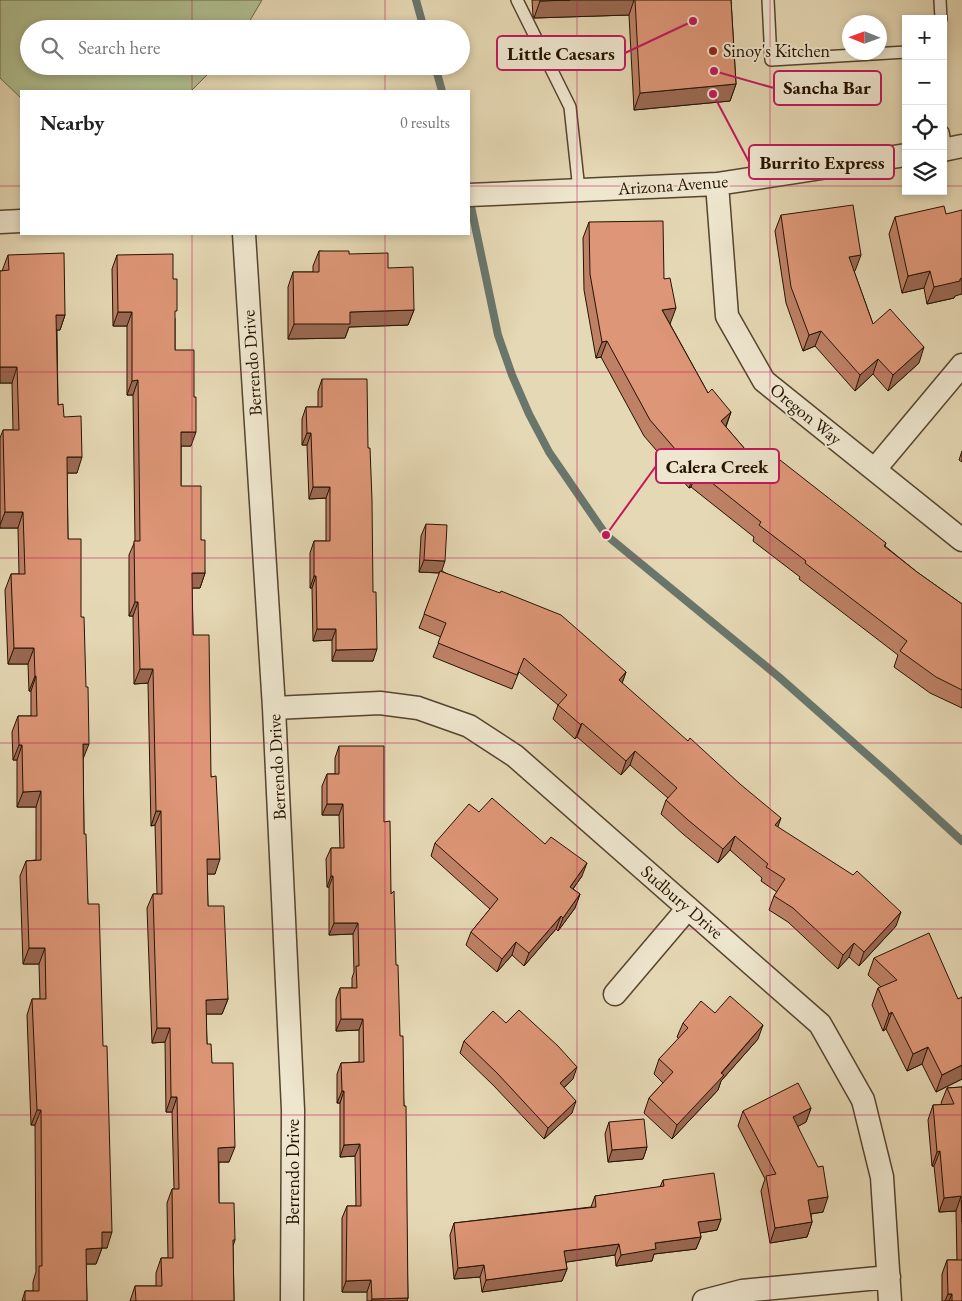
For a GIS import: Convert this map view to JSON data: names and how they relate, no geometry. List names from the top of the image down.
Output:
{
  "streets": {
    "street": [
      "Arizona Avenue",
      "Berrendo Drive",
      "Oregon Way",
      "Sudbury Drive"
    ]
  },
  "crossings": [
    ["Arizona Avenue", "Oregon Way"],
    ["Berrendo Drive", "Sudbury Drive"]
  ],
  "places": [
    "Little Caesars",
    "Sinoy's Kitchen",
    "Sancha Bar",
    "Burrito Express",
    "Calera Creek"
  ],
  "north": "left",
  "page": {
    "map_buttons": ["+", "−"],
    "search": "Search here",
    "heading": ["Nearby", "0 results"]
  }
}
